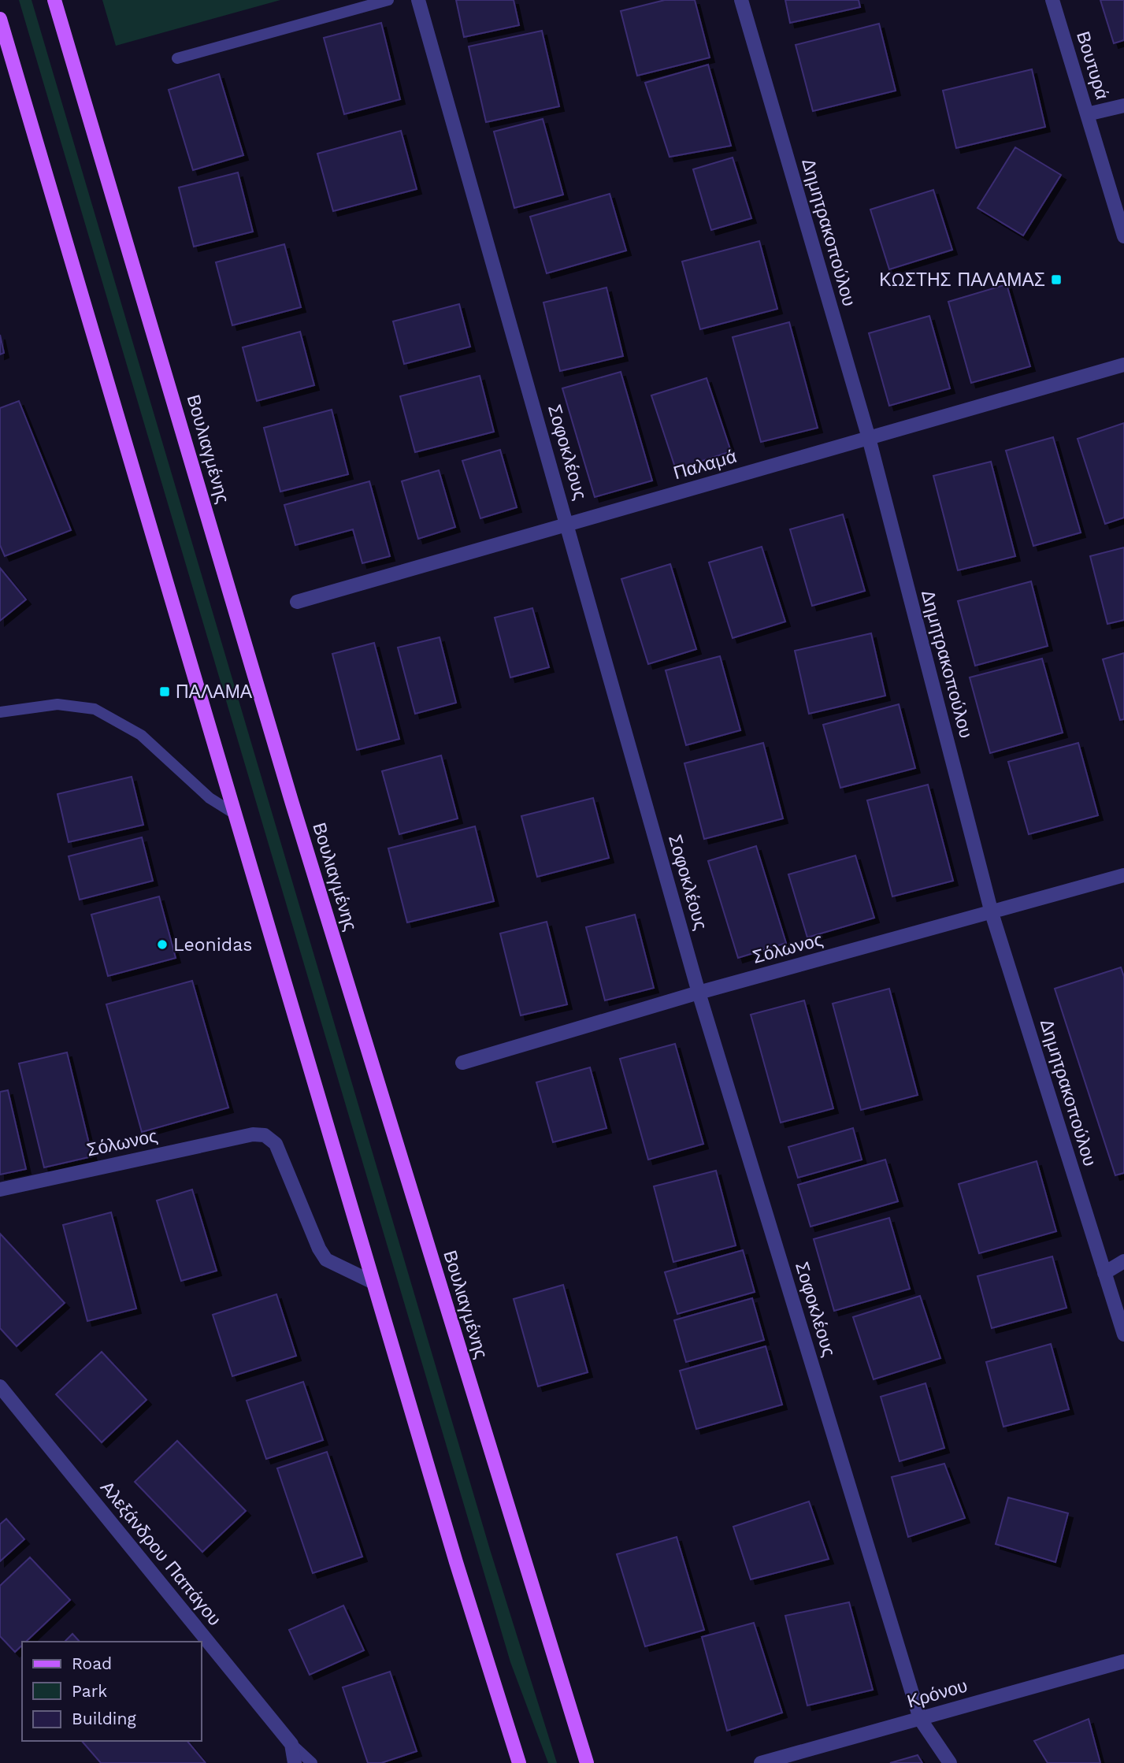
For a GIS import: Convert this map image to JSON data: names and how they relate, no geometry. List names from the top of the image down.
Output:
{
  "streets": {
    "main road": ["Βουλιαγμένης"],
    "street": [
      "Βουτυρά",
      "Δημητρακοπούλου",
      "Σοφοκλέους",
      "Παλαμά",
      "Σόλωνος",
      "Αλεξάνδρου Παπάγου",
      "Κρόνου"
    ]
  },
  "crossings": [
    ["Δημητρακοπούλου", "Παλαμά"],
    ["Δημητρακοπούλου", "Σόλωνος"],
    ["Σοφοκλέους", "Παλαμά"],
    ["Σοφοκλέους", "Σόλωνος"],
    ["Σοφοκλέους", "Κρόνου"]
  ],
  "places": {
    "transit": ["ΚΩΣΤΗΣ ΠΑΛΑΜΑΣ", "ΠΑΛΑΜΑ"],
    "other": ["Leonidas"]
  },
  "legend": ["Road", "Park", "Building"]
}
